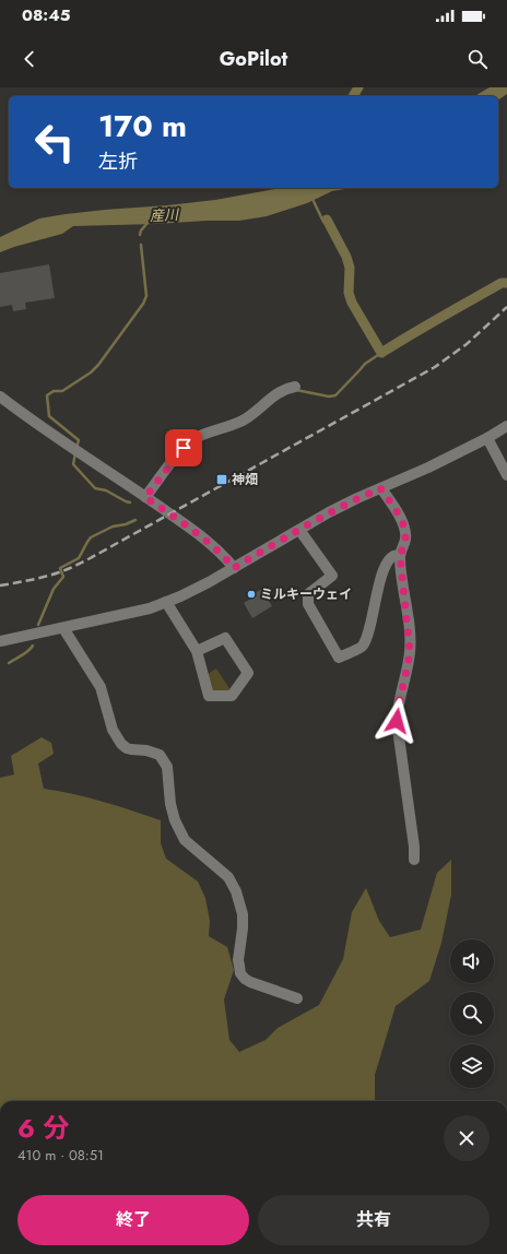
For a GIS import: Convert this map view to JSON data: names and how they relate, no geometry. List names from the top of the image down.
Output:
{
  "water": ["産川"],
  "places": {
    "transit": ["神畑"],
    "other": ["ミルキーウェイ"]
  },
  "page": {
    "status": "08:45",
    "header": "GoPilot",
    "turn": ["170 m", "左折"],
    "heading": ["6 分", "410 m · 08:51"],
    "buttons": ["終了", "共有"]
  }
}
